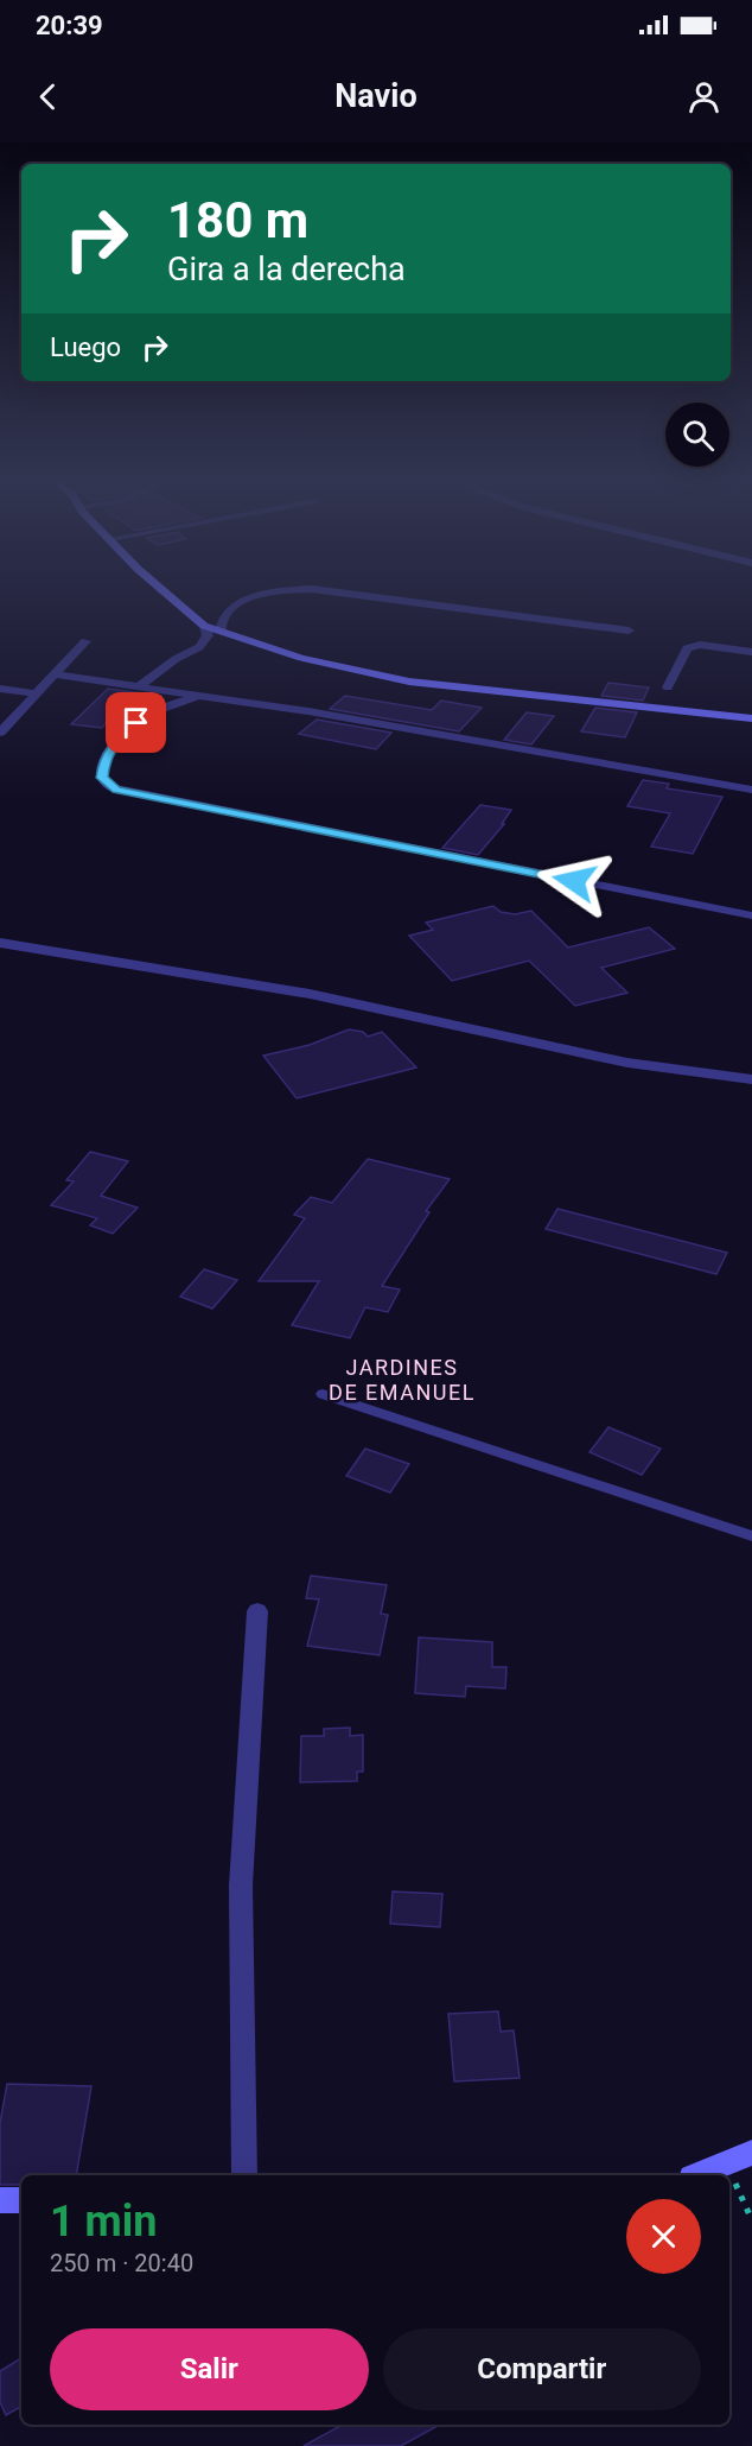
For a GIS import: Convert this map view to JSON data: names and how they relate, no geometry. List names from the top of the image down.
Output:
{
  "districts": ["JARDINES DE EMANUEL"],
  "page": {
    "status": "20:39",
    "header": "Navio",
    "turn": ["180 m", "Gira a la derecha"],
    "then": "Luego",
    "heading": ["1 min", "250 m · 20:40"],
    "buttons": ["Salir", "Compartir"]
  }
}
